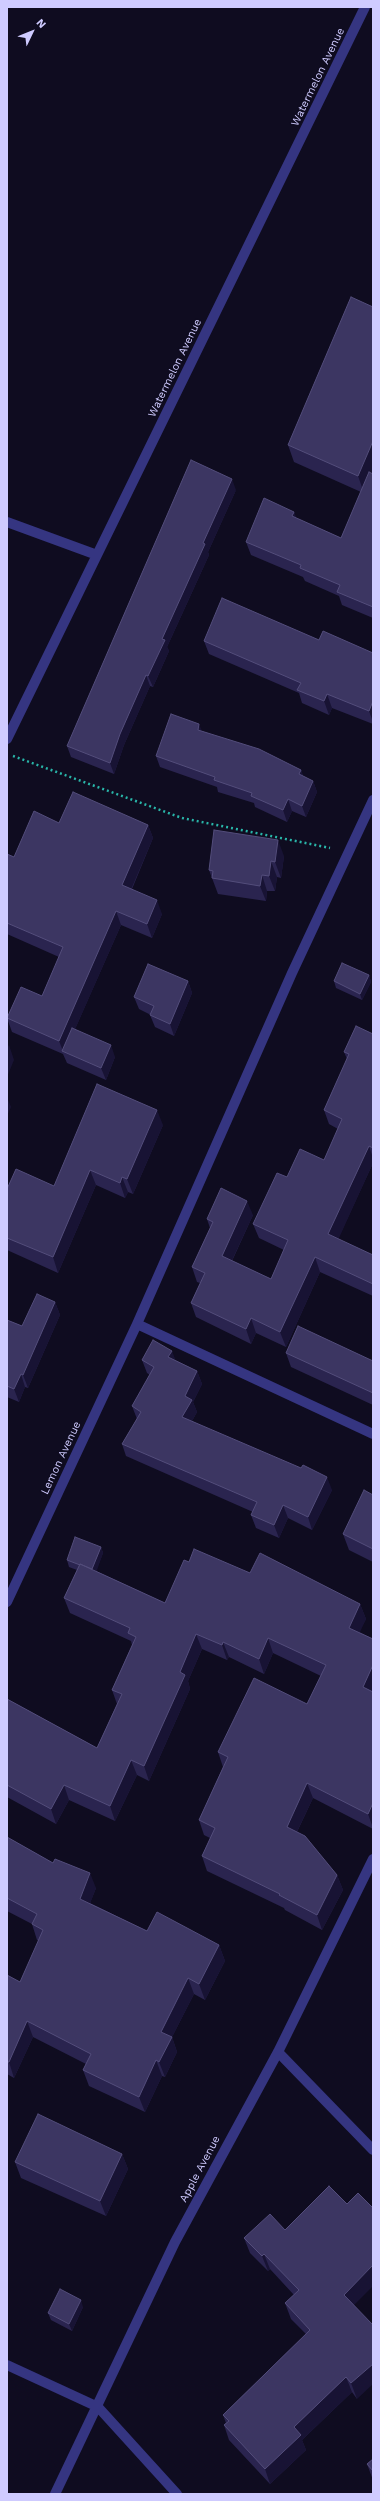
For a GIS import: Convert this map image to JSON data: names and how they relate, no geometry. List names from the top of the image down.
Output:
{
  "streets": {
    "street": ["Watermelon Avenue", "Lemon Avenue", "Apple Avenue"]
  },
  "north": "top right"
}
